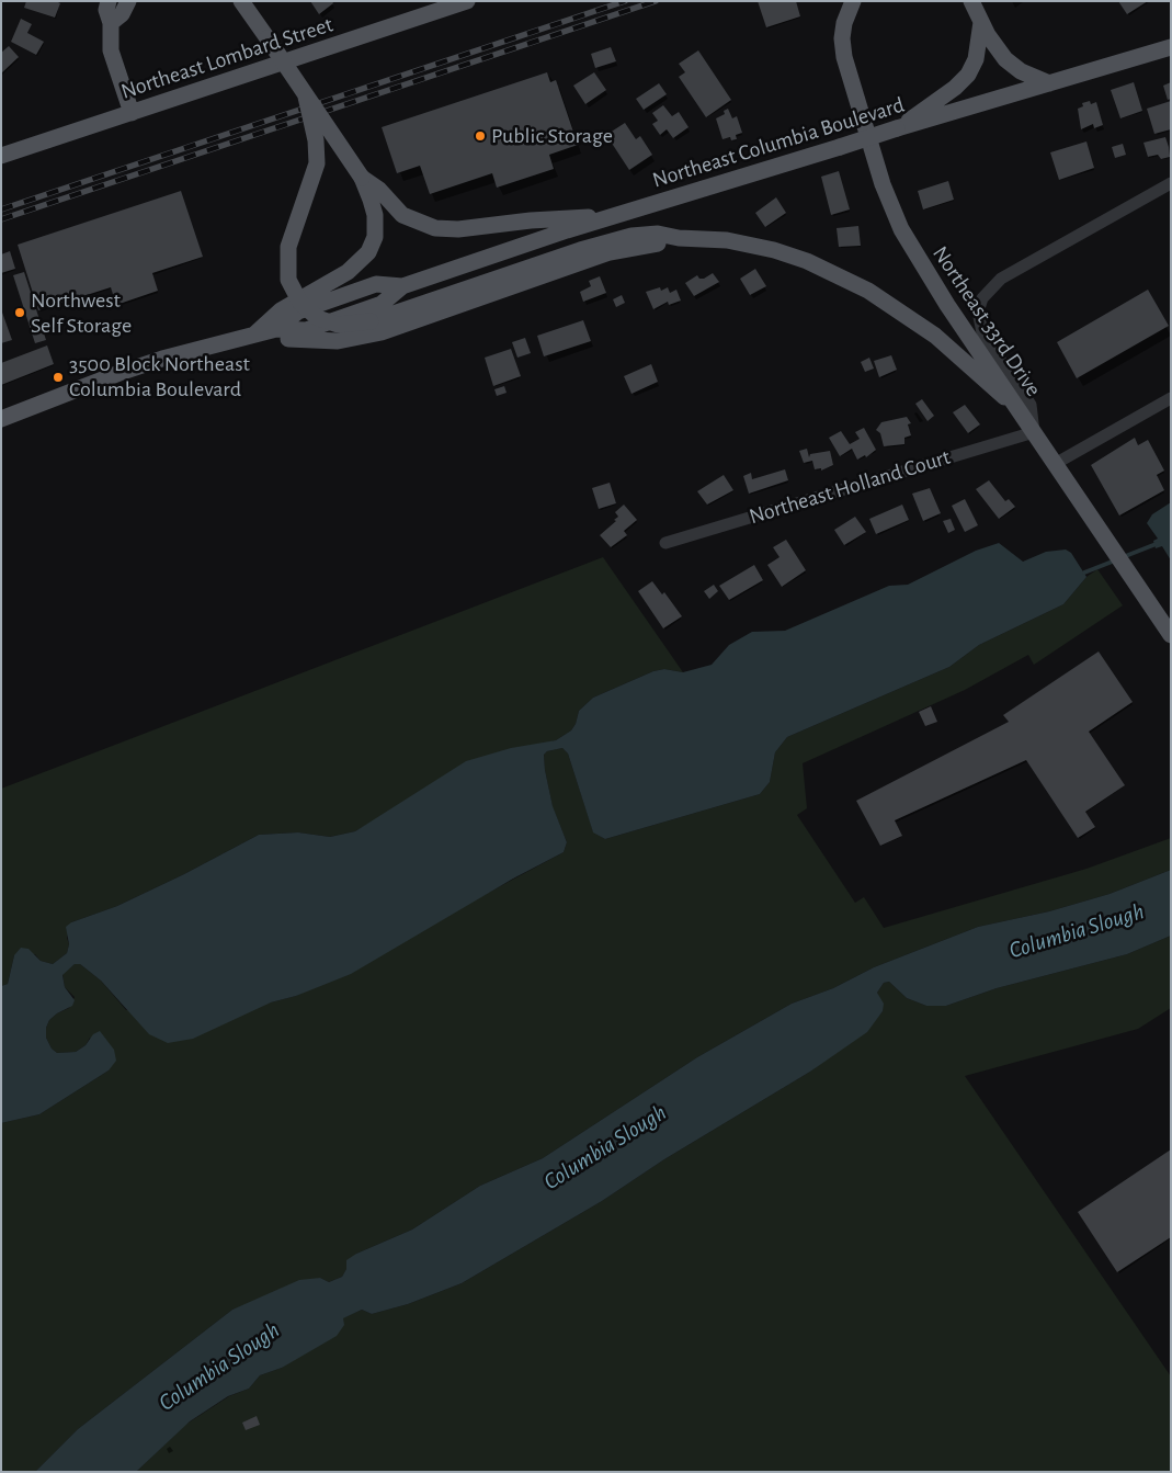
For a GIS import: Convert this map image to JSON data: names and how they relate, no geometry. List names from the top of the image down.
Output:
{
  "streets": {
    "main road": ["Northeast Lombard Street", "Northeast Columbia Boulevard", "Northeast 33rd Drive"],
    "street": ["Northeast Holland Court"]
  },
  "crossings": [
    ["Northeast 33rd Drive", "Northeast Holland Court"]
  ],
  "water": ["Columbia Slough"],
  "places": ["Public Storage", "Northwest Self Storage", "3500 Block Northeast Columbia Boulevard"]
}
